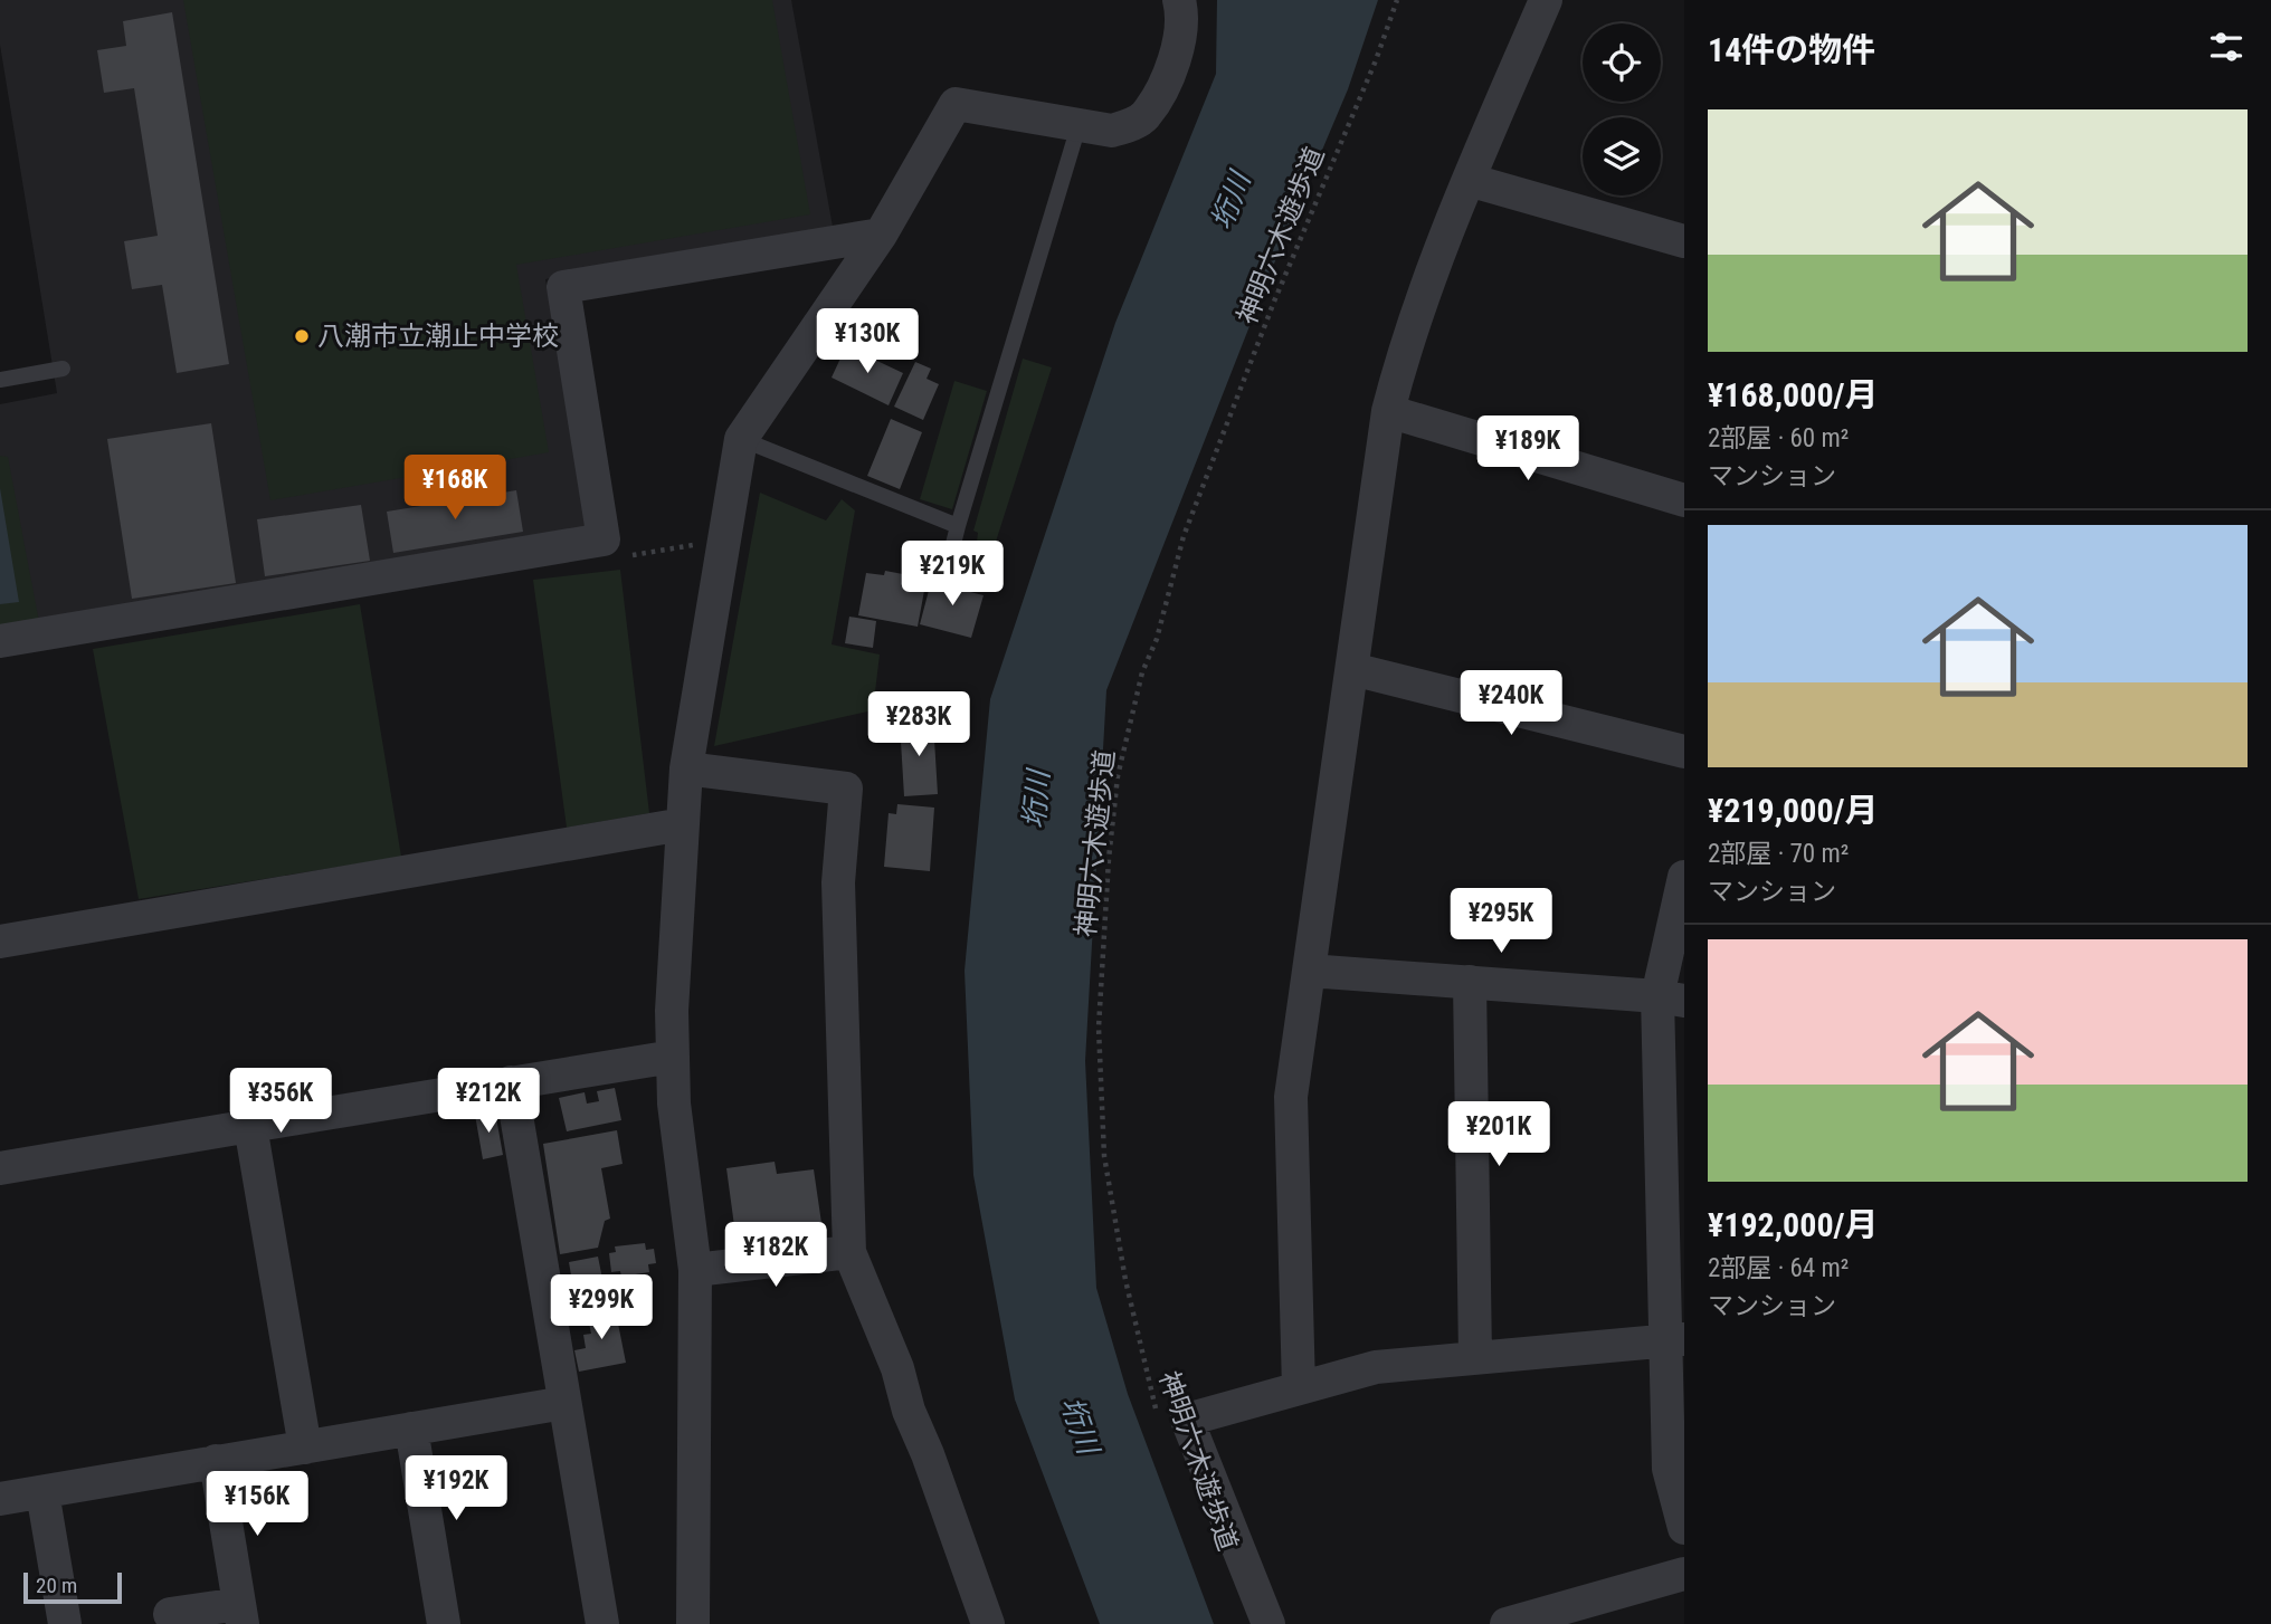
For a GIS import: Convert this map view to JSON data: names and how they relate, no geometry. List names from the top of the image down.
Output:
{
  "streets": {
    "path": ["神明六木遊歩道"]
  },
  "water": ["垳川"],
  "places": ["八潮市立潮止中学校"],
  "scale_bar": "20 m",
  "page": {
    "heading": "14件の物件",
    "list": [
      {
        "name": "¥168,000/月",
        "note": "2部屋 · 60 m² · マンション"
      },
      {
        "name": "¥219,000/月",
        "note": "2部屋 · 70 m² · マンション"
      },
      {
        "name": "¥192,000/月",
        "note": "2部屋 · 64 m² · マンション"
      }
    ],
    "price": [
      "¥130K",
      "¥189K",
      "¥168K",
      "¥219K",
      "¥240K",
      "¥283K",
      "¥295K",
      "¥356K",
      "¥212K",
      "¥201K",
      "¥182K",
      "¥299K",
      "¥192K",
      "¥156K"
    ],
    "scale": "20 m"
  }
}
